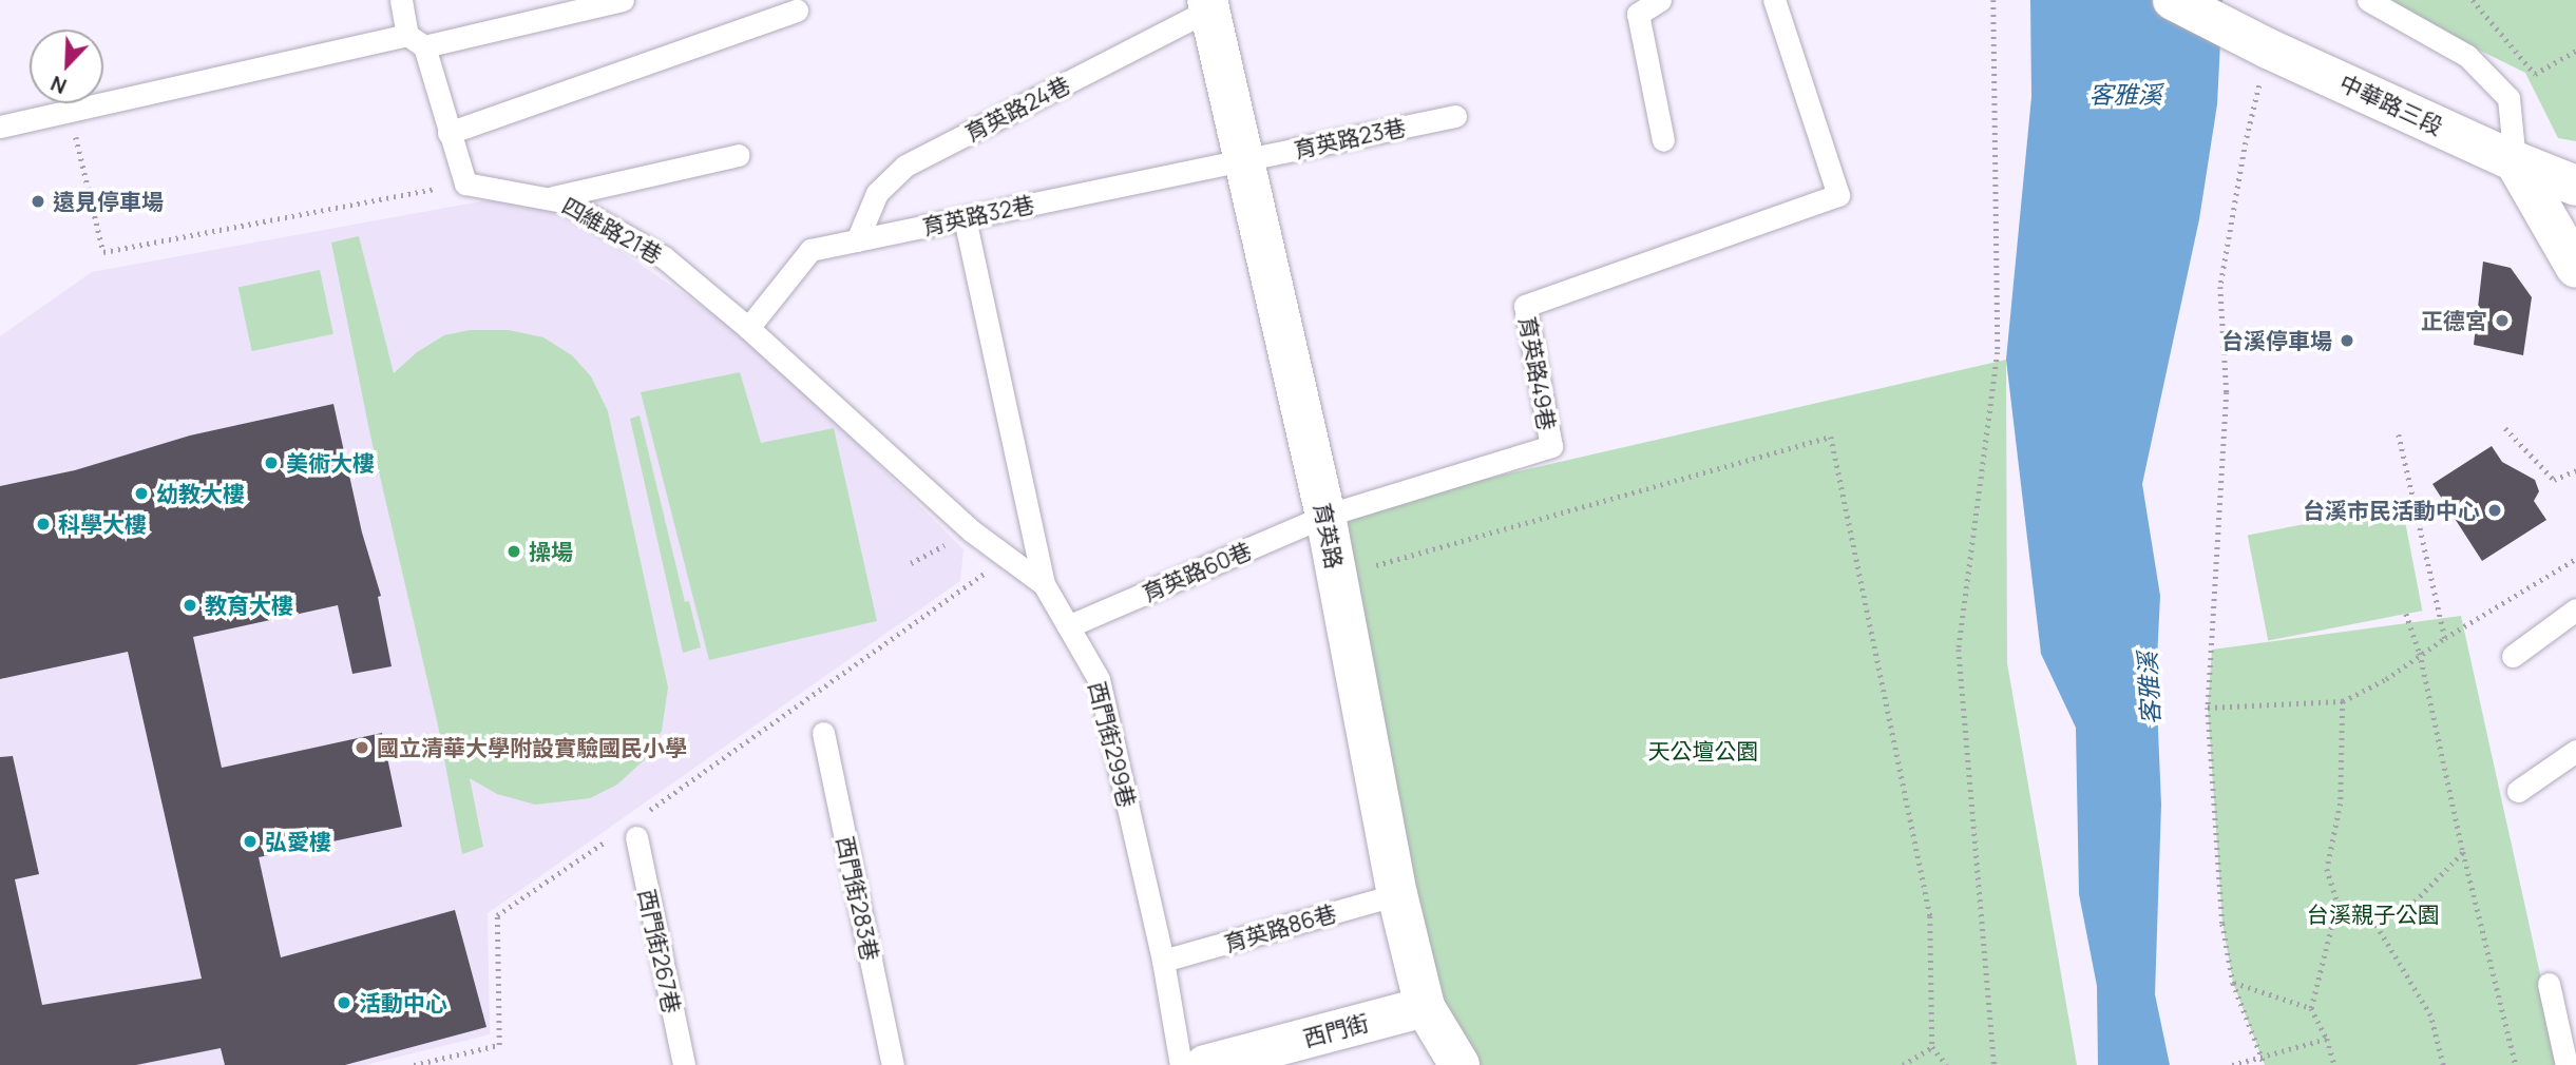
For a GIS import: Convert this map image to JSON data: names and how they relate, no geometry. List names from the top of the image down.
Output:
{
  "streets": {
    "street": ["中華路三段", "育英路", "西門街"],
    "lane": [
      "育英路24巷",
      "育英路23巷",
      "育英路32巷",
      "四維路21巷",
      "育英路49巷",
      "育英路60巷",
      "西門街299巷",
      "西門街283巷",
      "育英路86巷",
      "西門街267巷"
    ]
  },
  "crossings": [
    ["育英路24巷", "育英路32巷"],
    ["育英路24巷", "育英路"],
    ["育英路23巷", "育英路32巷"],
    ["育英路23巷", "育英路"],
    ["育英路32巷", "四維路21巷"],
    ["育英路32巷", "育英路"],
    ["育英路32巷", "西門街299巷"],
    ["四維路21巷", "西門街299巷"],
    ["育英路49巷", "育英路"],
    ["育英路49巷", "育英路60巷"],
    ["育英路", "育英路60巷"],
    ["育英路", "育英路86巷"],
    ["育英路", "西門街"],
    ["育英路60巷", "西門街299巷"],
    ["西門街299巷", "育英路86巷"]
  ],
  "water": ["客雅溪"],
  "parks": ["天公壇公園", "台溪親子公園"],
  "places": [
    "遠見停車場",
    "正德宮",
    "台溪停車場",
    "美術大樓",
    "幼教大樓",
    "台溪市民活動中心",
    "科學大樓",
    "操場",
    "教育大樓",
    "國立清華大學附設實驗國民小學",
    "弘愛樓",
    "活動中心"
  ],
  "north": "bottom left"
}
